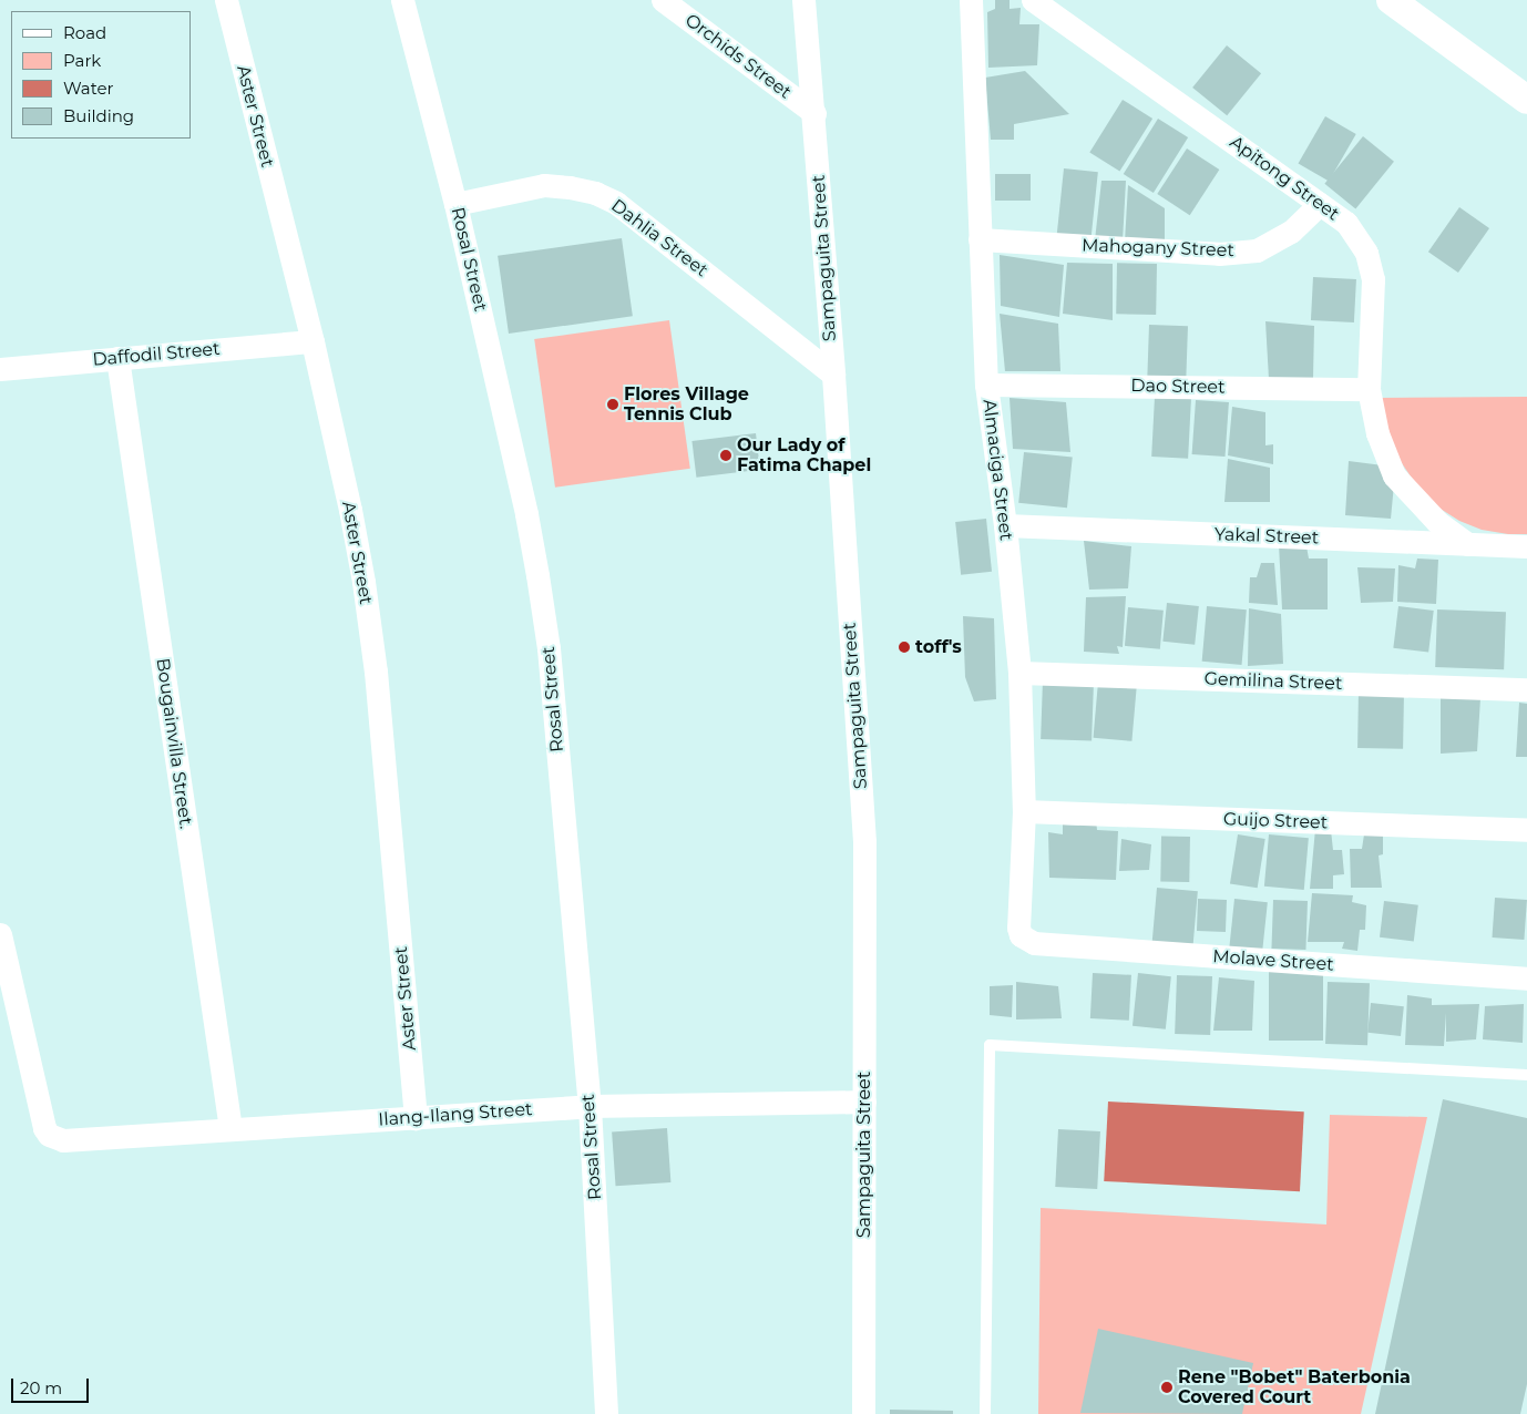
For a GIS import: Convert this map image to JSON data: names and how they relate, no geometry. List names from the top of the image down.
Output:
{
  "streets": {
    "street": [
      "Orchids Street",
      "Aster Street",
      "Apitong Street",
      "Dahlia Street",
      "Mahogany Street",
      "Sampaguita Street",
      "Rosal Street",
      "Daffodil Street",
      "Dao Street",
      "Almaciga Street",
      "Yakal Street",
      "Gemilina Street",
      "Bougainvilla Street.",
      "Guijo Street",
      "Molave Street",
      "Ilang-Ilang Street"
    ]
  },
  "crossings": [
    ["Orchids Street", "Sampaguita Street"],
    ["Aster Street", "Daffodil Street"],
    ["Aster Street", "Ilang-Ilang Street"],
    ["Apitong Street", "Mahogany Street"],
    ["Apitong Street", "Dao Street"],
    ["Apitong Street", "Yakal Street"],
    ["Dahlia Street", "Sampaguita Street"],
    ["Dahlia Street", "Rosal Street"],
    ["Mahogany Street", "Almaciga Street"],
    ["Sampaguita Street", "Ilang-Ilang Street"],
    ["Rosal Street", "Ilang-Ilang Street"],
    ["Daffodil Street", "Bougainvilla Street."],
    ["Dao Street", "Almaciga Street"],
    ["Almaciga Street", "Yakal Street"],
    ["Almaciga Street", "Gemilina Street"],
    ["Almaciga Street", "Guijo Street"],
    ["Almaciga Street", "Molave Street"],
    ["Bougainvilla Street.", "Ilang-Ilang Street"]
  ],
  "places": [
    "Flores Village Tennis Club",
    "Our Lady of Fatima Chapel",
    "toff's",
    "Rene \"Bobet\" Baterbonia Covered Court"
  ],
  "legend": [
    "Road",
    "Park",
    "Water",
    "Building"
  ],
  "scale_bar": "20 m"
}
